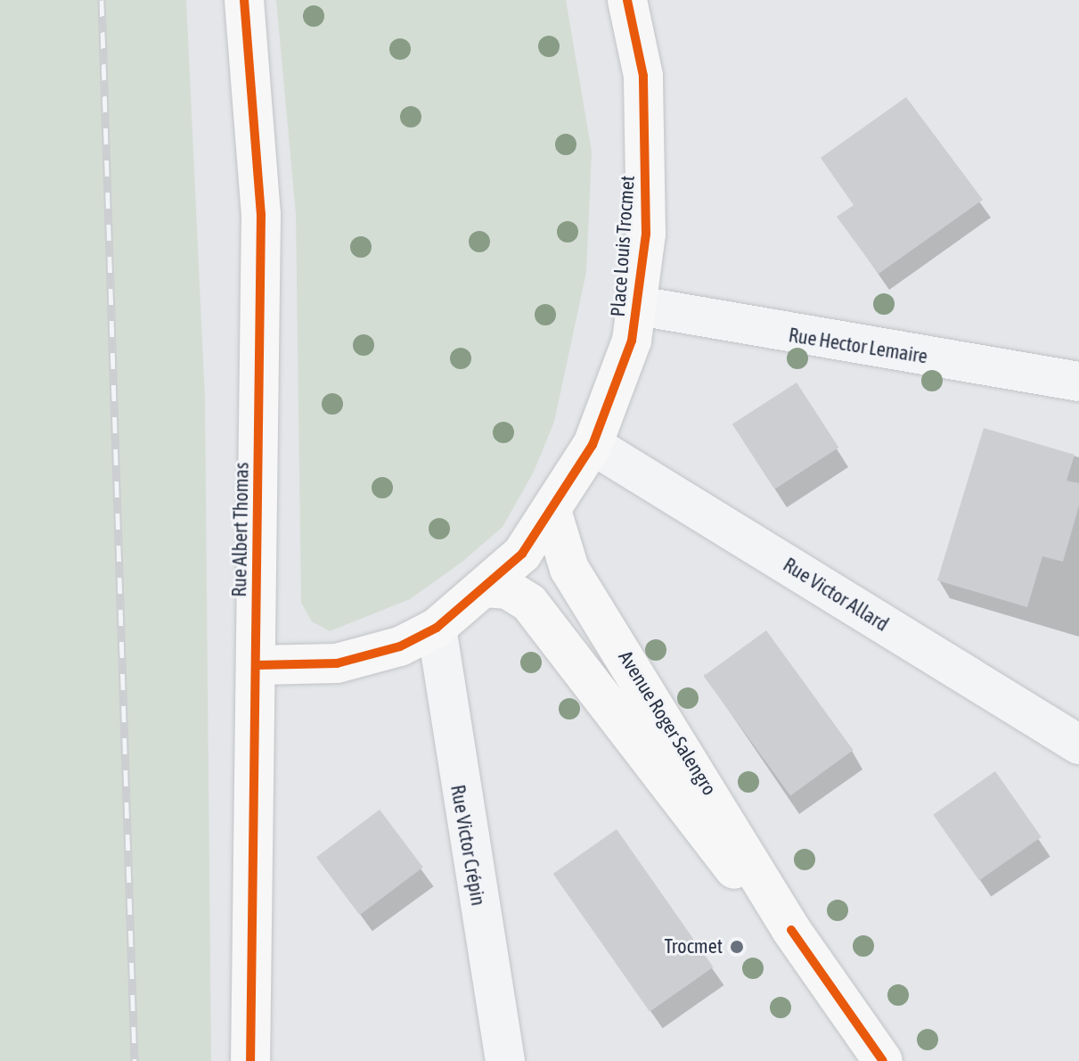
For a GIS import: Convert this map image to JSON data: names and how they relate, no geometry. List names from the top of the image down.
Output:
{
  "streets": {
    "street": [
      "Place Louis Trocmet",
      "Rue Hector Lemaire",
      "Rue Albert Thomas",
      "Rue Victor Allard",
      "Avenue Roger Salengro",
      "Rue Victor Crépin"
    ]
  },
  "crossings": [
    ["Place Louis Trocmet", "Rue Hector Lemaire"],
    ["Place Louis Trocmet", "Rue Albert Thomas"],
    ["Place Louis Trocmet", "Rue Victor Allard"],
    ["Place Louis Trocmet", "Avenue Roger Salengro"],
    ["Place Louis Trocmet", "Rue Victor Crépin"]
  ],
  "places": ["Trocmet"]
}
